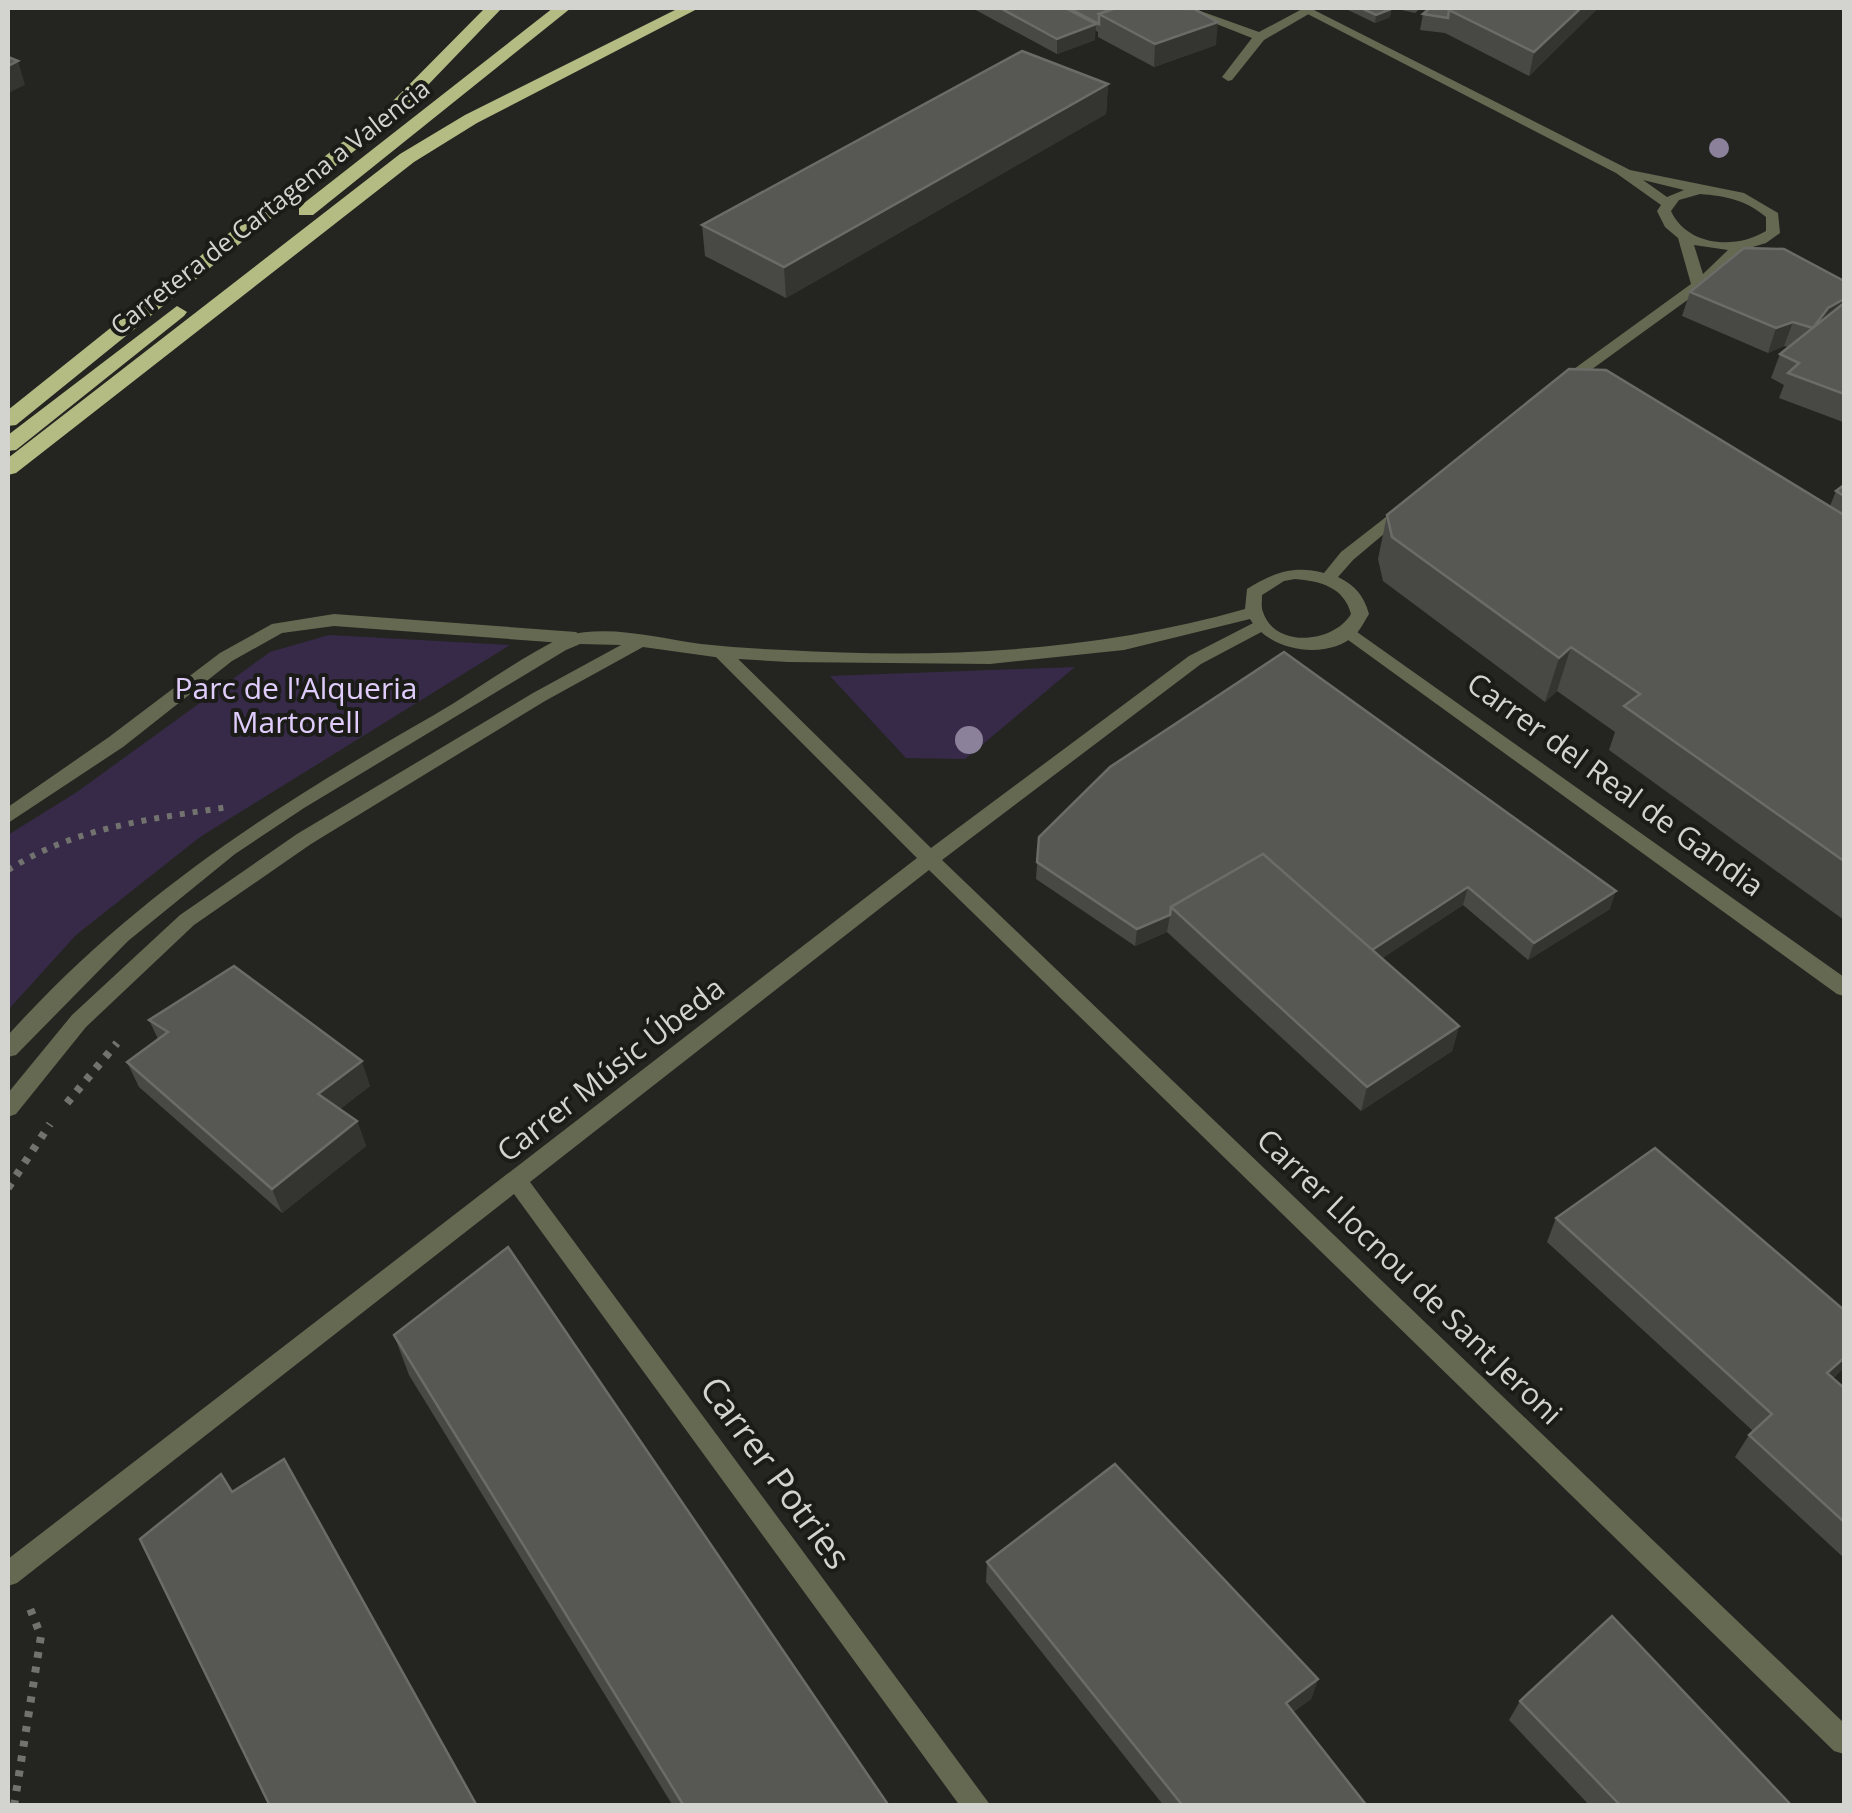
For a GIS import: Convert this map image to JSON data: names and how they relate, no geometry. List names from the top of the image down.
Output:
{
  "streets": {
    "highway": ["Carretera de Cartagena a Valencia"],
    "street": [
      "Carrer del Real de Gandia",
      "Carrer Músic Úbeda",
      "Carrer Llocnou de Sant Jeroni",
      "Carrer Potries"
    ]
  },
  "crossings": [
    ["Carrer del Real de Gandia", "Carrer Músic Úbeda"],
    ["Carrer Músic Úbeda", "Carrer Llocnou de Sant Jeroni"],
    ["Carrer Músic Úbeda", "Carrer Potries"]
  ],
  "parks": ["Parc de l'Alqueria Martorell"]
}
